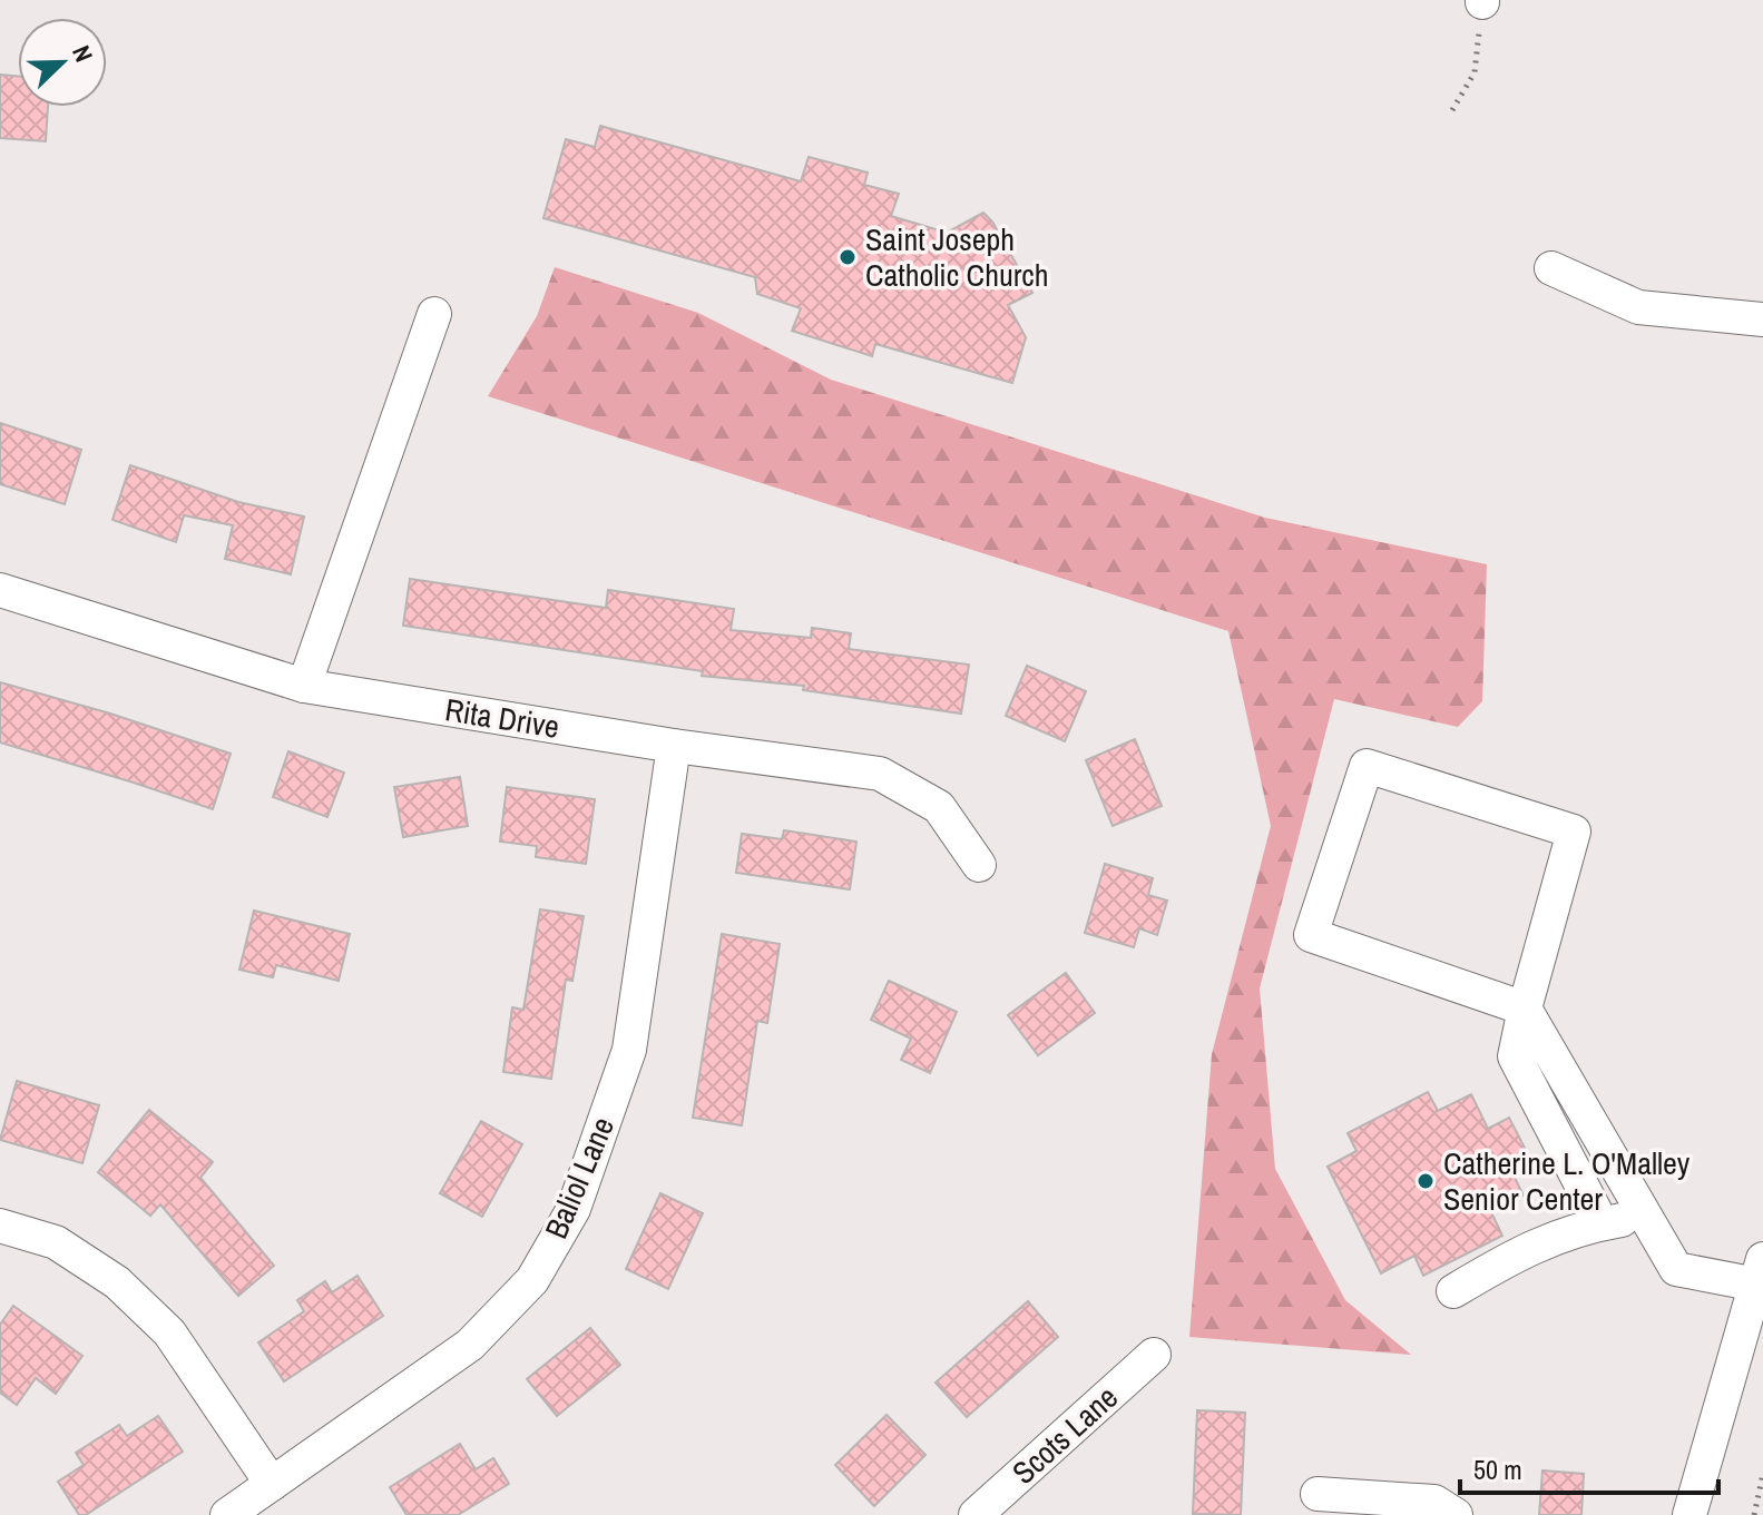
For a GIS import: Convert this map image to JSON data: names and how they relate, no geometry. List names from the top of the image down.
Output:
{
  "streets": {
    "street": ["Rita Drive", "Baliol Lane", "Scots Lane"]
  },
  "crossings": [
    ["Rita Drive", "Baliol Lane"]
  ],
  "places": ["Saint Joseph Catholic Church", "Catherine L. O'Malley Senior Center"],
  "scale_bar": "50 m",
  "north": "top right"
}
